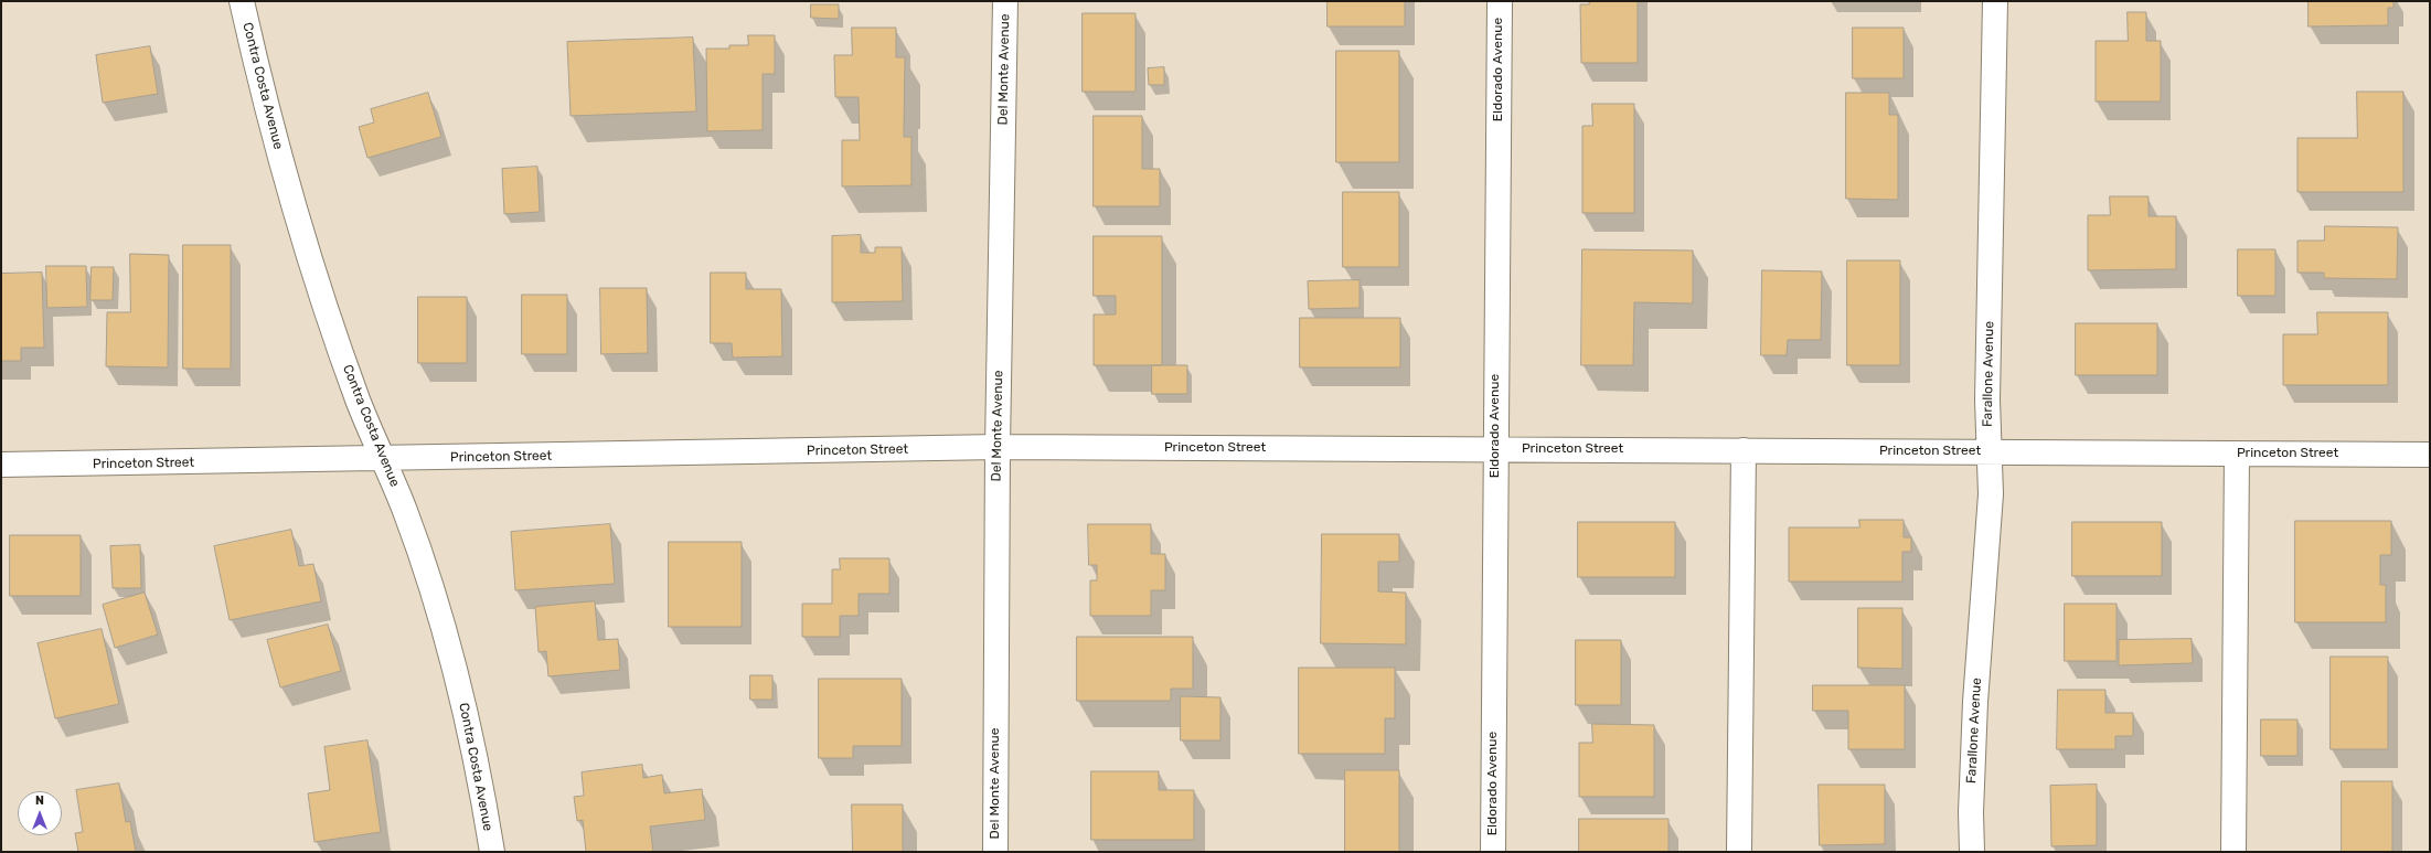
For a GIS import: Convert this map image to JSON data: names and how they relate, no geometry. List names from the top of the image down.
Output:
{
  "streets": {
    "street": [
      "Del Monte Avenue",
      "Eldorado Avenue",
      "Contra Costa Avenue",
      "Farallone Avenue",
      "Princeton Street"
    ]
  },
  "crossings": [
    ["Del Monte Avenue", "Princeton Street"],
    ["Eldorado Avenue", "Princeton Street"],
    ["Contra Costa Avenue", "Princeton Street"],
    ["Farallone Avenue", "Princeton Street"]
  ],
  "north": "top"
}
